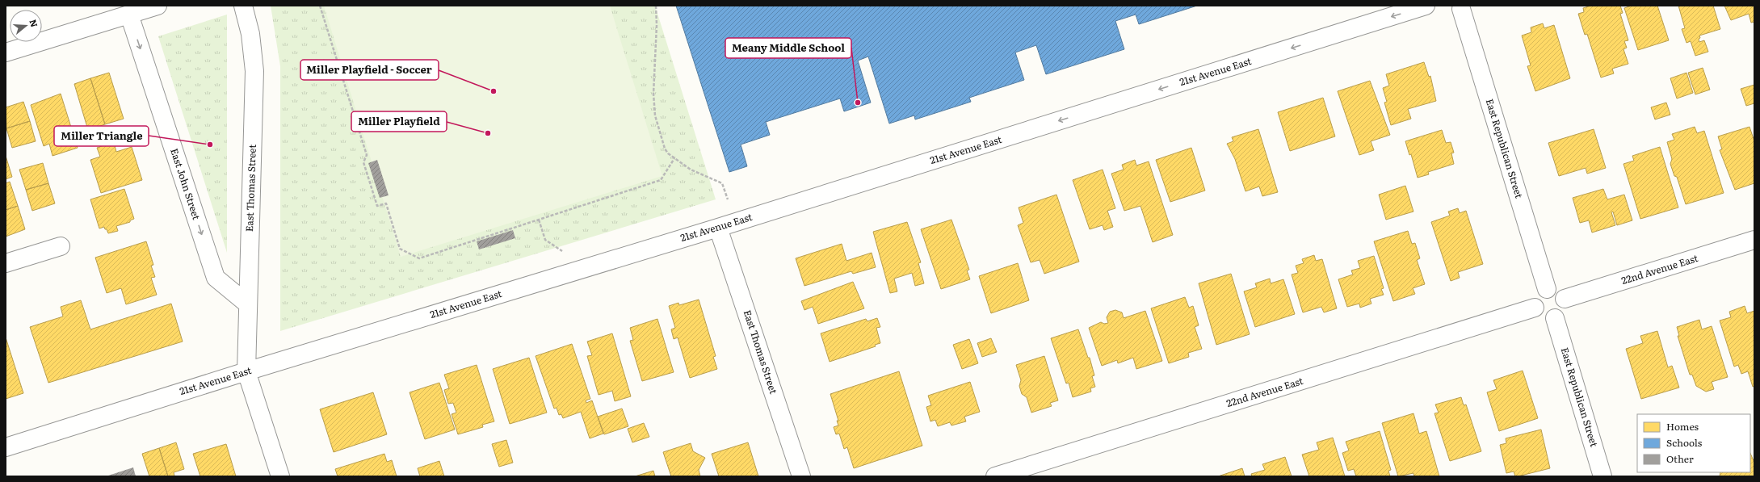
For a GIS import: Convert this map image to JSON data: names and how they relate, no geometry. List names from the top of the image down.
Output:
{
  "streets": {
    "street": [
      "21st Avenue East",
      "East Republican Street",
      "East John Street",
      "East Thomas Street",
      "22nd Avenue East"
    ]
  },
  "crossings": [
    ["21st Avenue East", "East Thomas Street"],
    ["East Republican Street", "22nd Avenue East"],
    ["East John Street", "East Thomas Street"]
  ],
  "one_way": ["21st Avenue East", "East John Street"],
  "places": [
    "Miller Playfield - Soccer",
    "Meany Middle School",
    "Miller Playfield",
    "Miller Triangle"
  ],
  "legend": ["Homes", "Schools", "Other"],
  "north": "right"
}
